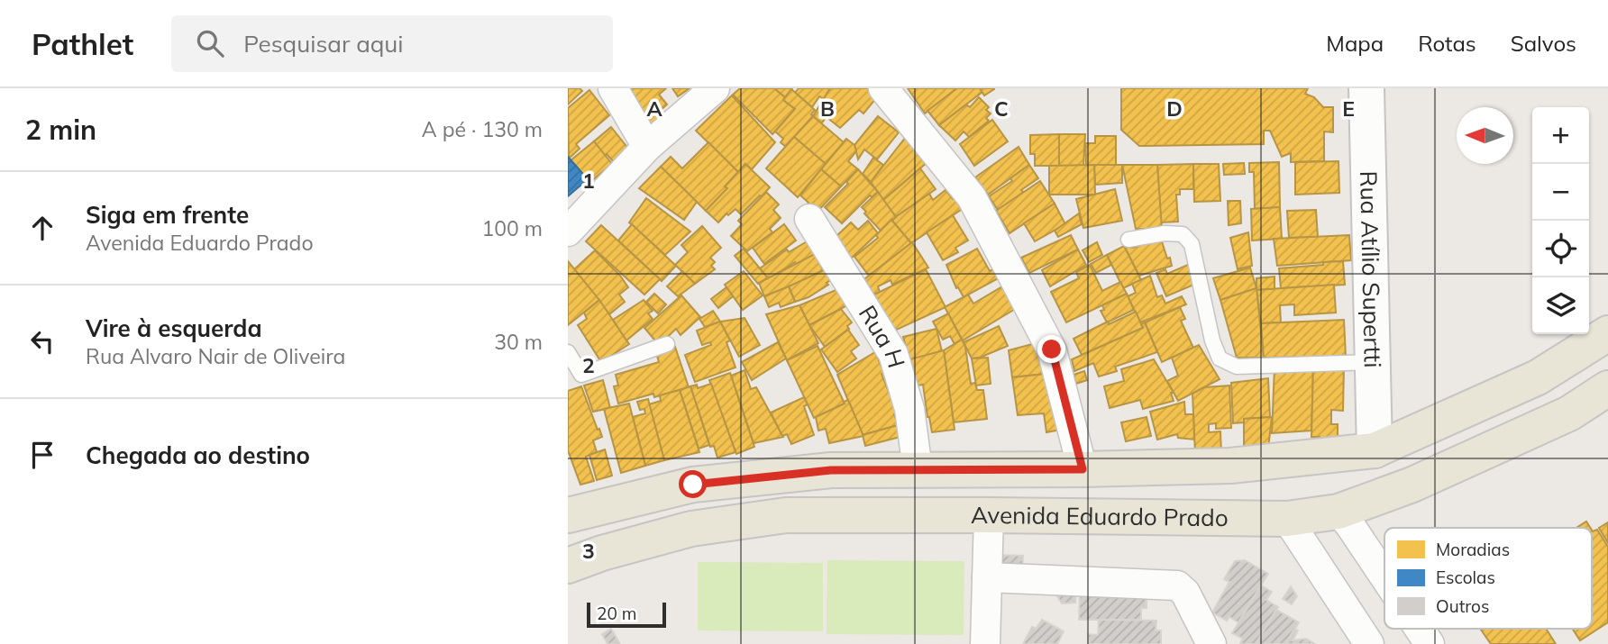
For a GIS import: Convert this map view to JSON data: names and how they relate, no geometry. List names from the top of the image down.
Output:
{
  "streets": {
    "main road": ["Avenida Eduardo Prado"],
    "street": ["Rua Atílio Supertti", "Rua H"]
  },
  "crossings": [
    ["Rua Atílio Supertti", "Avenida Eduardo Prado"],
    ["Rua H", "Avenida Eduardo Prado"]
  ],
  "legend": ["Moradias", "Escolas", "Outros"],
  "scale_bar": "20 m",
  "north": "left",
  "page": {
    "header": "Pathlet",
    "search": "Pesquisar aqui",
    "nav": ["Mapa", "Rotas", "Salvos"],
    "heading": ["2 min", "A pé · 130 m"],
    "map_buttons": ["+", "−"],
    "list": [
      ["Siga em frente", "Avenida Eduardo Prado", "100 m"],
      ["Vire à esquerda", "Rua Alvaro Nair de Oliveira", "30 m"],
      "Chegada ao destino"
    ],
    "scale": "20 m"
  },
  "grid": {
    "columns": [
      "A",
      "B",
      "C",
      "D",
      "E"
    ],
    "rows": ["1", "2", "3"]
  }
}
